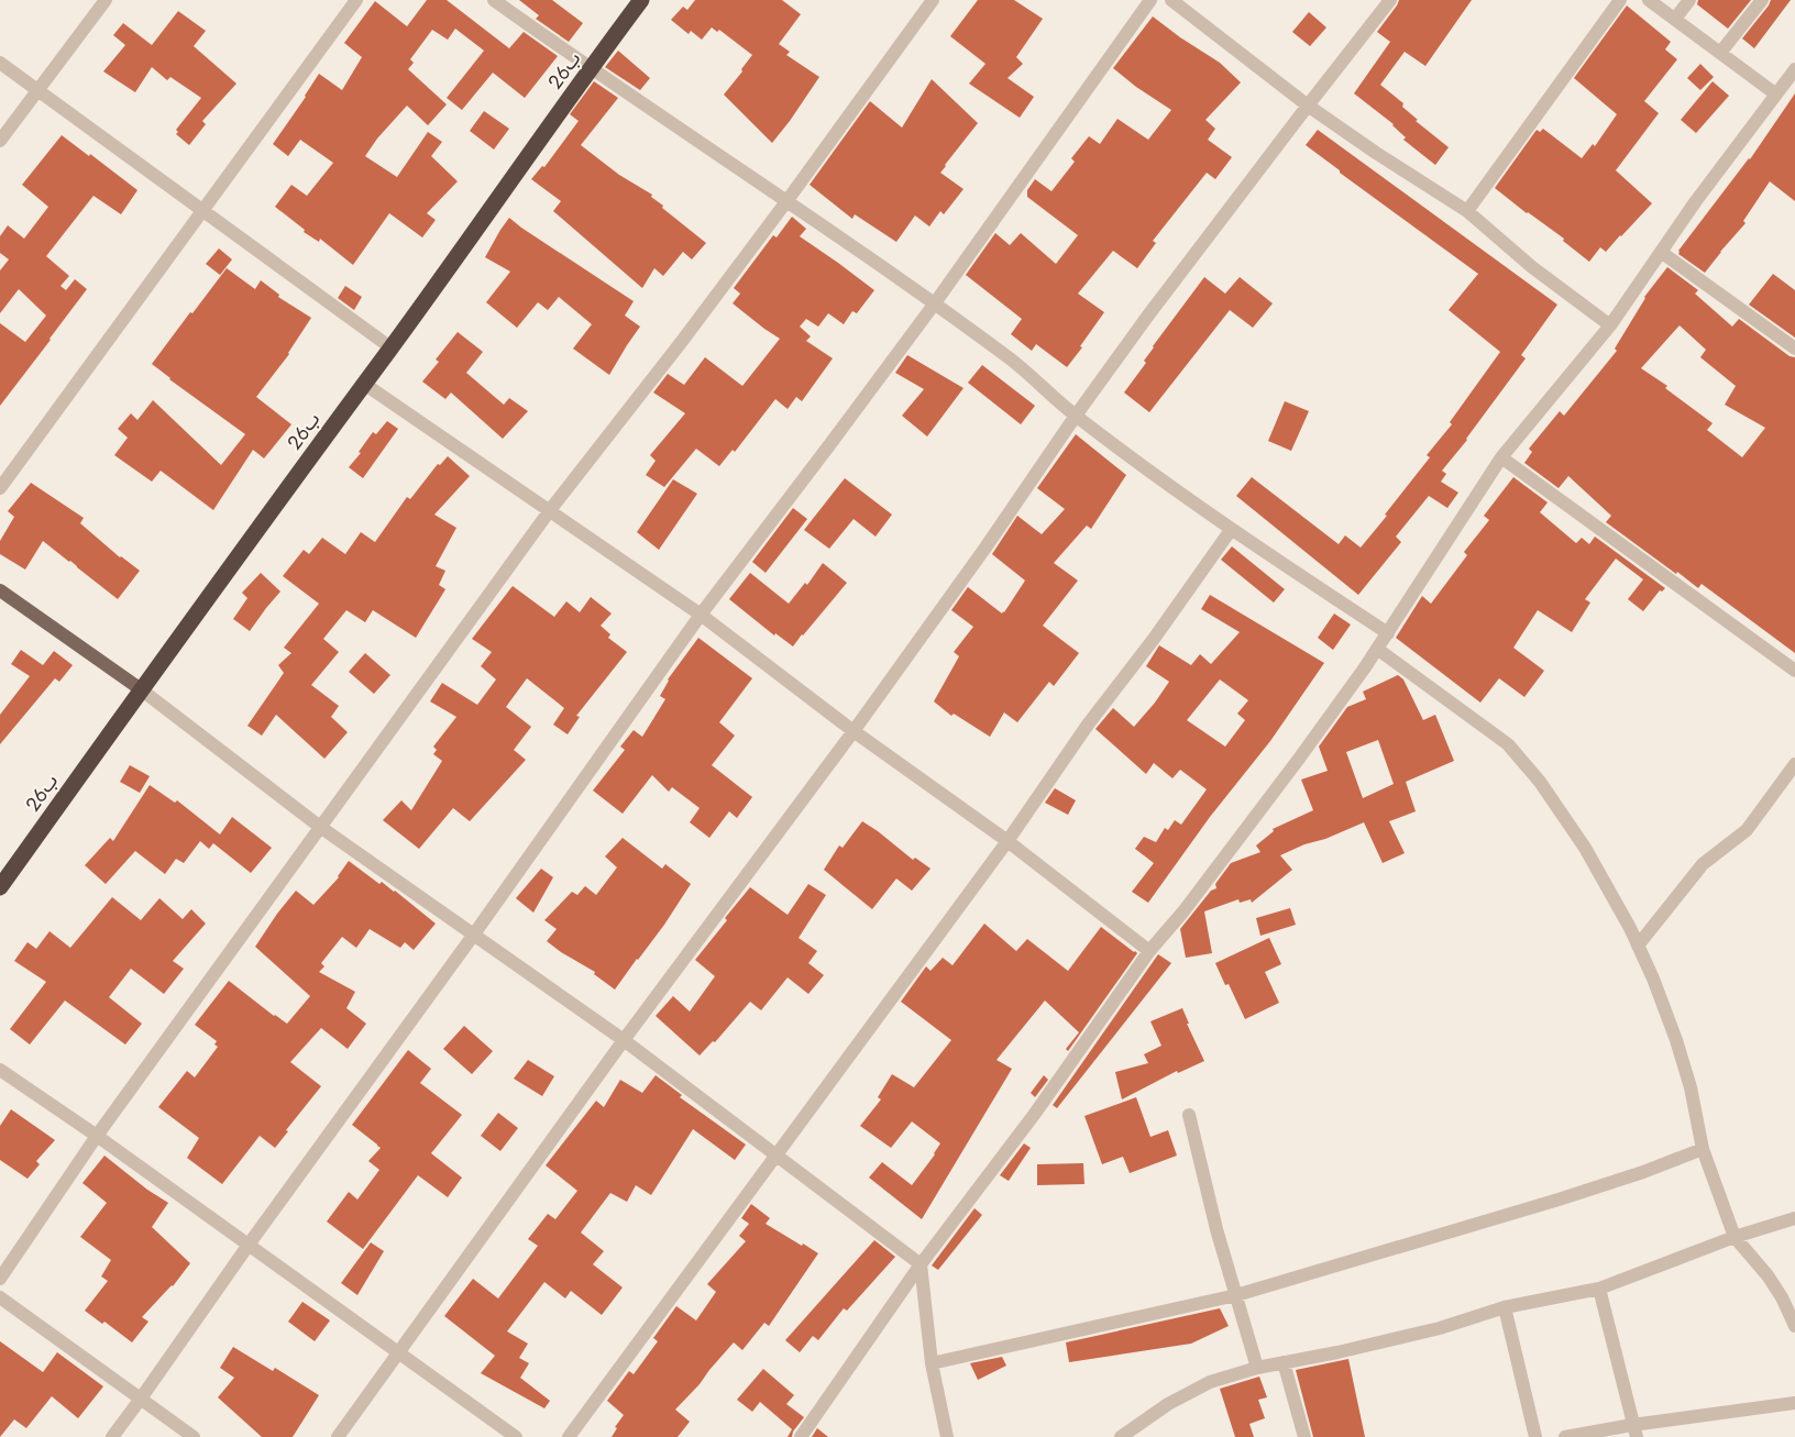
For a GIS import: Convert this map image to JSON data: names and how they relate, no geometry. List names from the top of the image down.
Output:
{
  "streets": {
    "highway": ["26ب"]
  }
}
